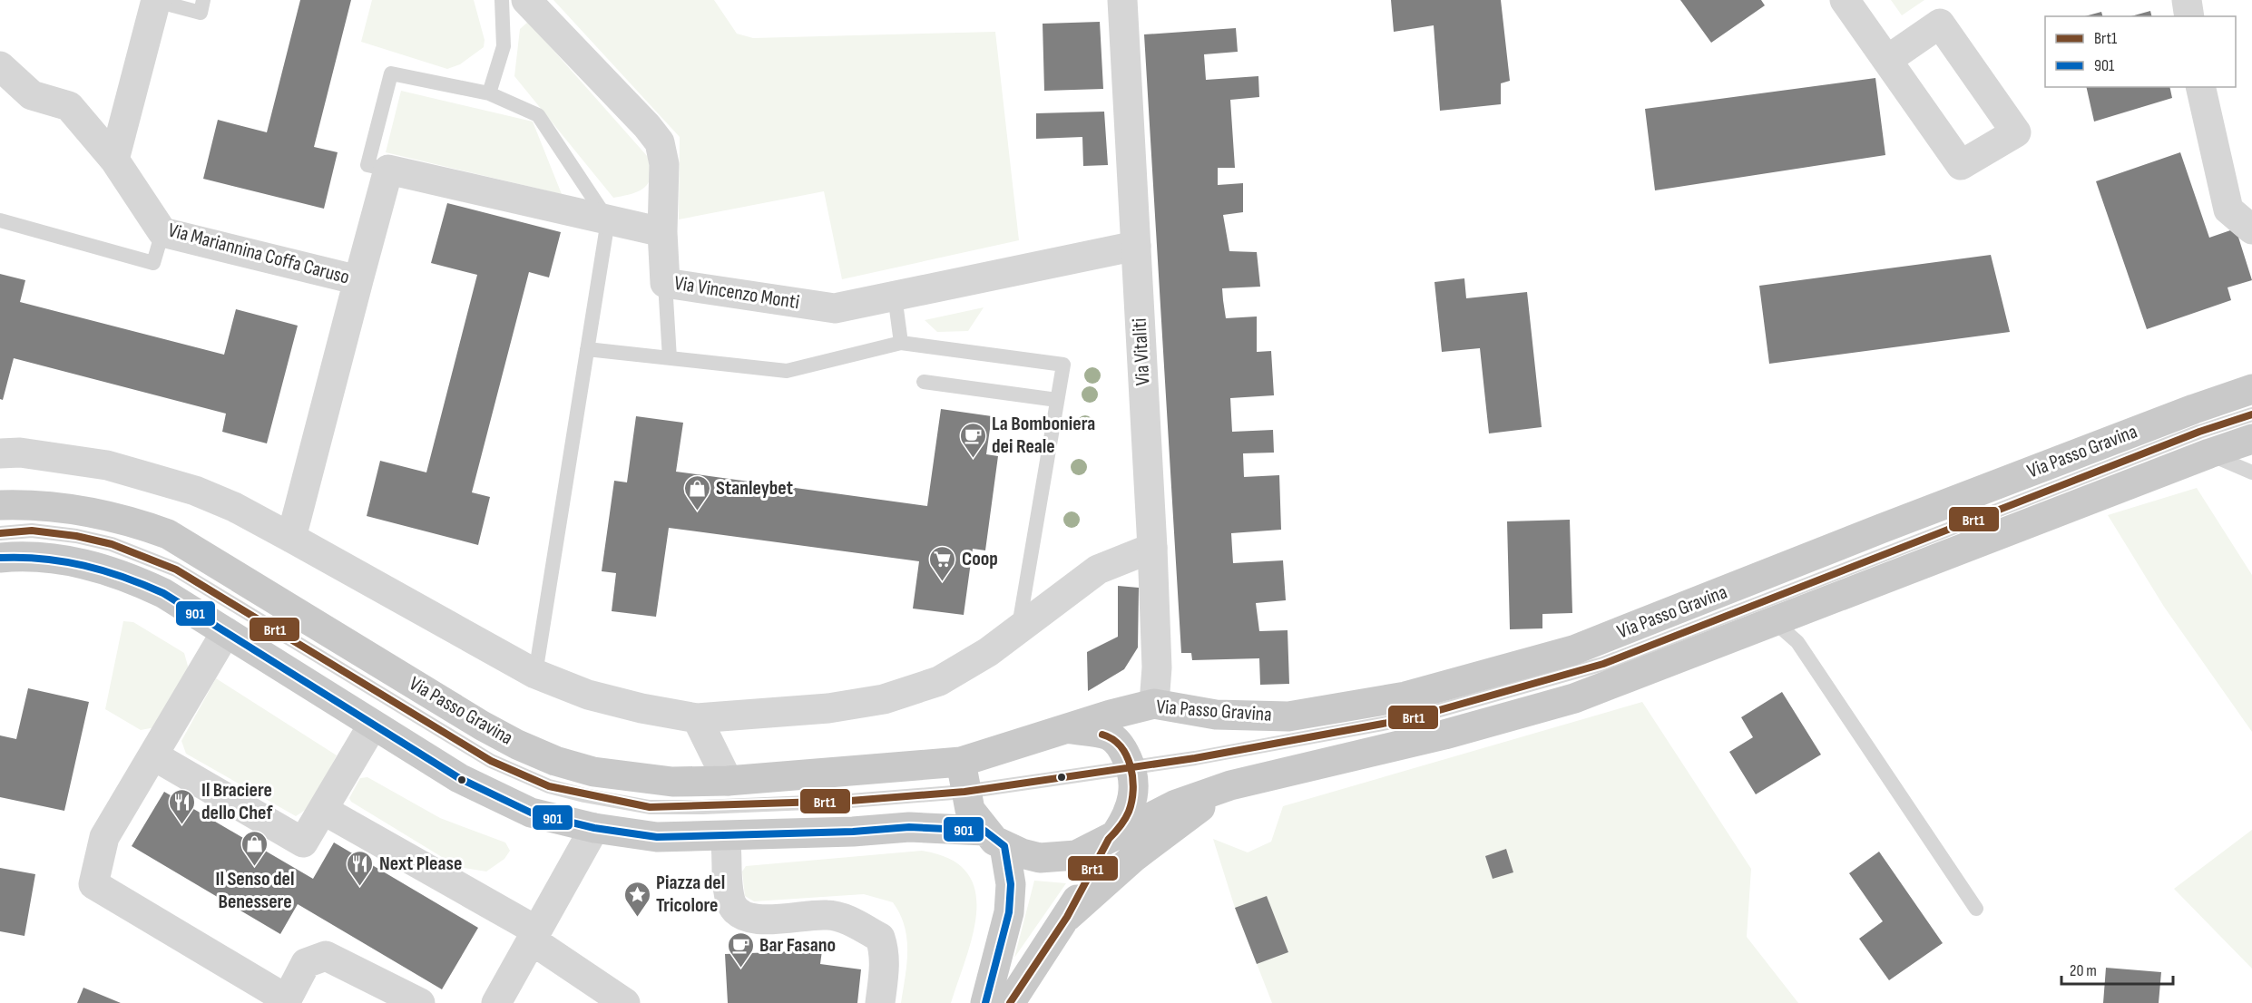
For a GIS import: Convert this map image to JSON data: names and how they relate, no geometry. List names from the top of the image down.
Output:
{
  "streets": {
    "main road": ["Via Passo Gravina"],
    "street": ["Via Mariannina Coffa Caruso", "Via Vincenzo Monti", "Via Vitaliti"]
  },
  "crossings": [
    ["Via Vincenzo Monti", "Via Vitaliti"],
    ["Via Vitaliti", "Via Passo Gravina"]
  ],
  "places": {
    "cafe": ["La Bomboniera dei Reale", "Bar Fasano"],
    "shop": ["Stanleybet", "Il Senso del Benessere"],
    "supermarket": ["Coop"],
    "restaurant": ["Il Braciere dello Chef", "Next Please"],
    "place": ["Piazza del Tricolore"]
  },
  "lines": ["transit line Brt1", "transit line 901"],
  "legend": ["Brt1", "901"],
  "scale_bar": "20 m"
}
